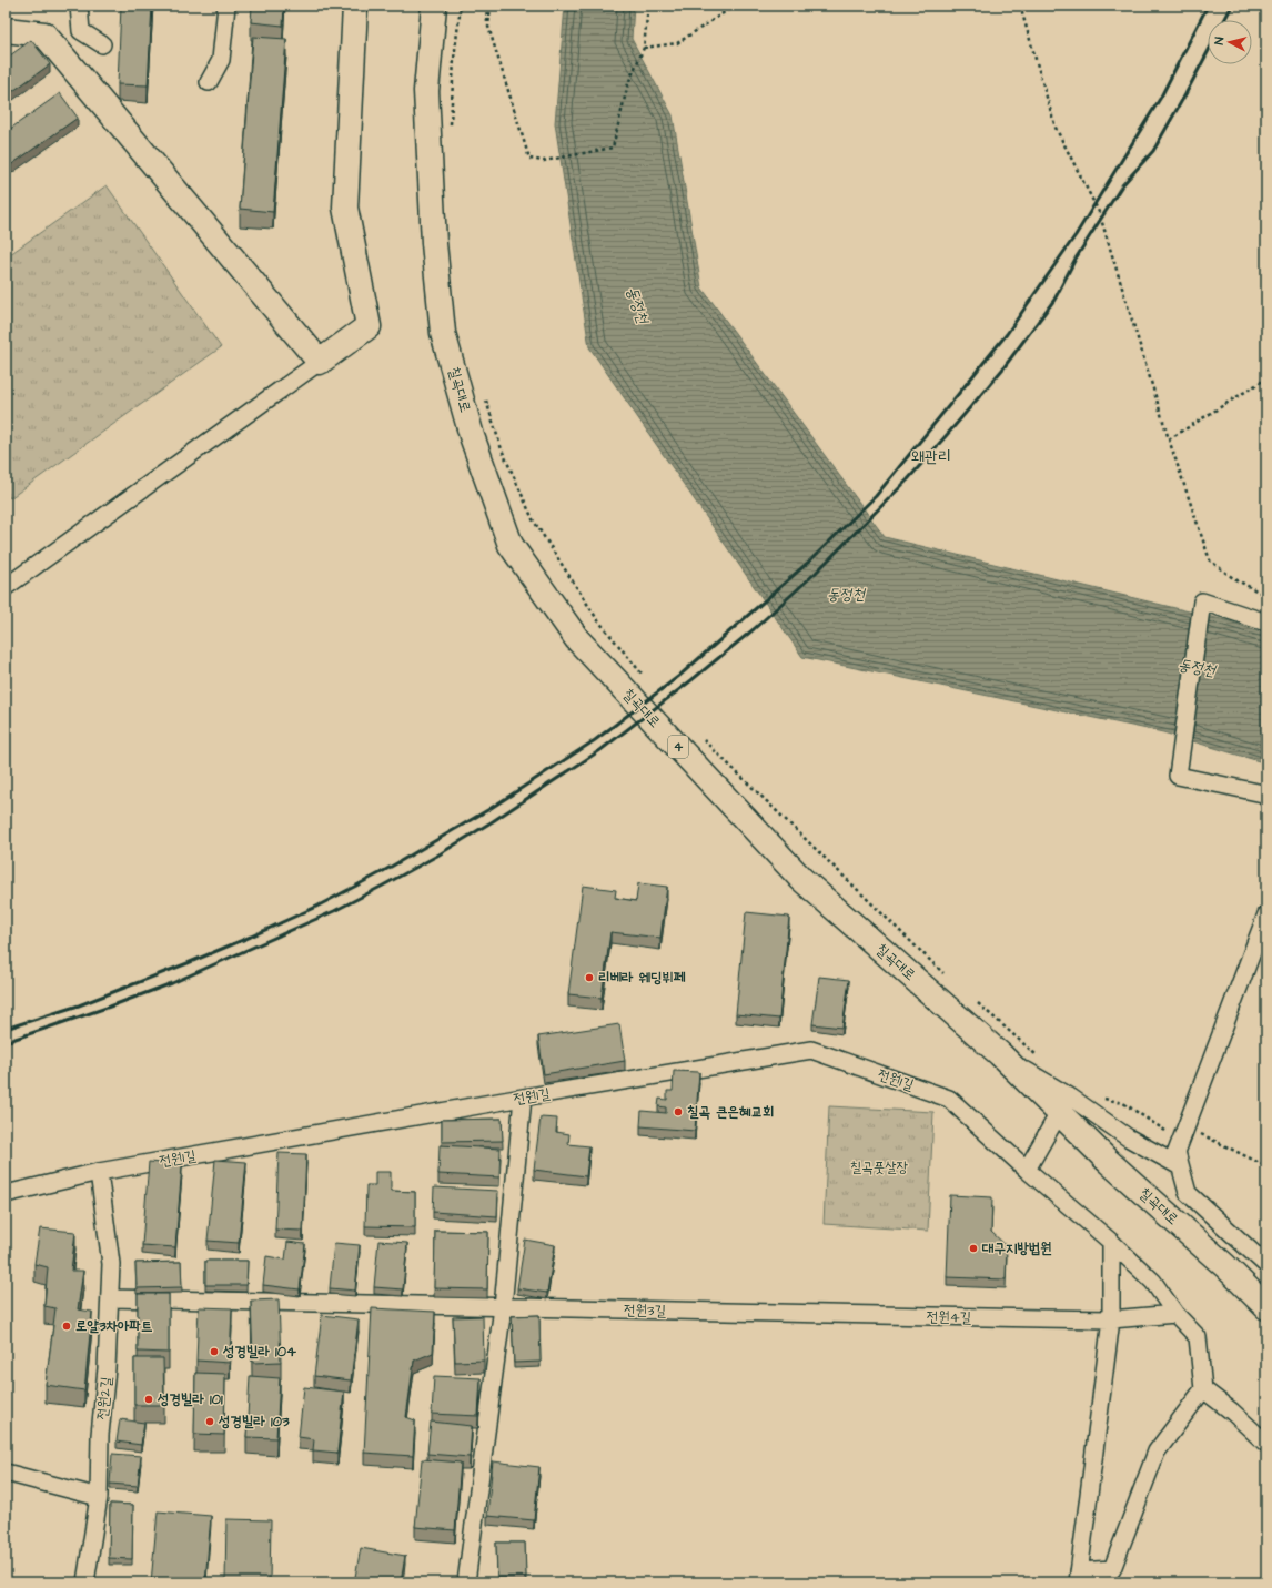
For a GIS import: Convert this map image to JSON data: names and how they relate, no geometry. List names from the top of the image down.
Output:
{
  "streets": {
    "main road": ["칠곡대로", "4"],
    "street": [
      "전원1길",
      "전원3길",
      "전원4길",
      "전원2길"
    ]
  },
  "crossings": [
    ["전원1길", "전원4길"],
    ["전원1길", "전원2길"],
    ["전원3길", "전원4길"],
    ["전원3길", "전원2길"]
  ],
  "districts": ["왜관리"],
  "water": ["동정천"],
  "parks": ["칠곡풋살장"],
  "places": [
    "리베라 웨딩뷔페",
    "칠곡 큰은혜교회",
    "대구지방법원",
    "로얄3차아파트",
    "성경빌라 104",
    "성경빌라 101",
    "성경빌라 103"
  ],
  "north": "left"
}
